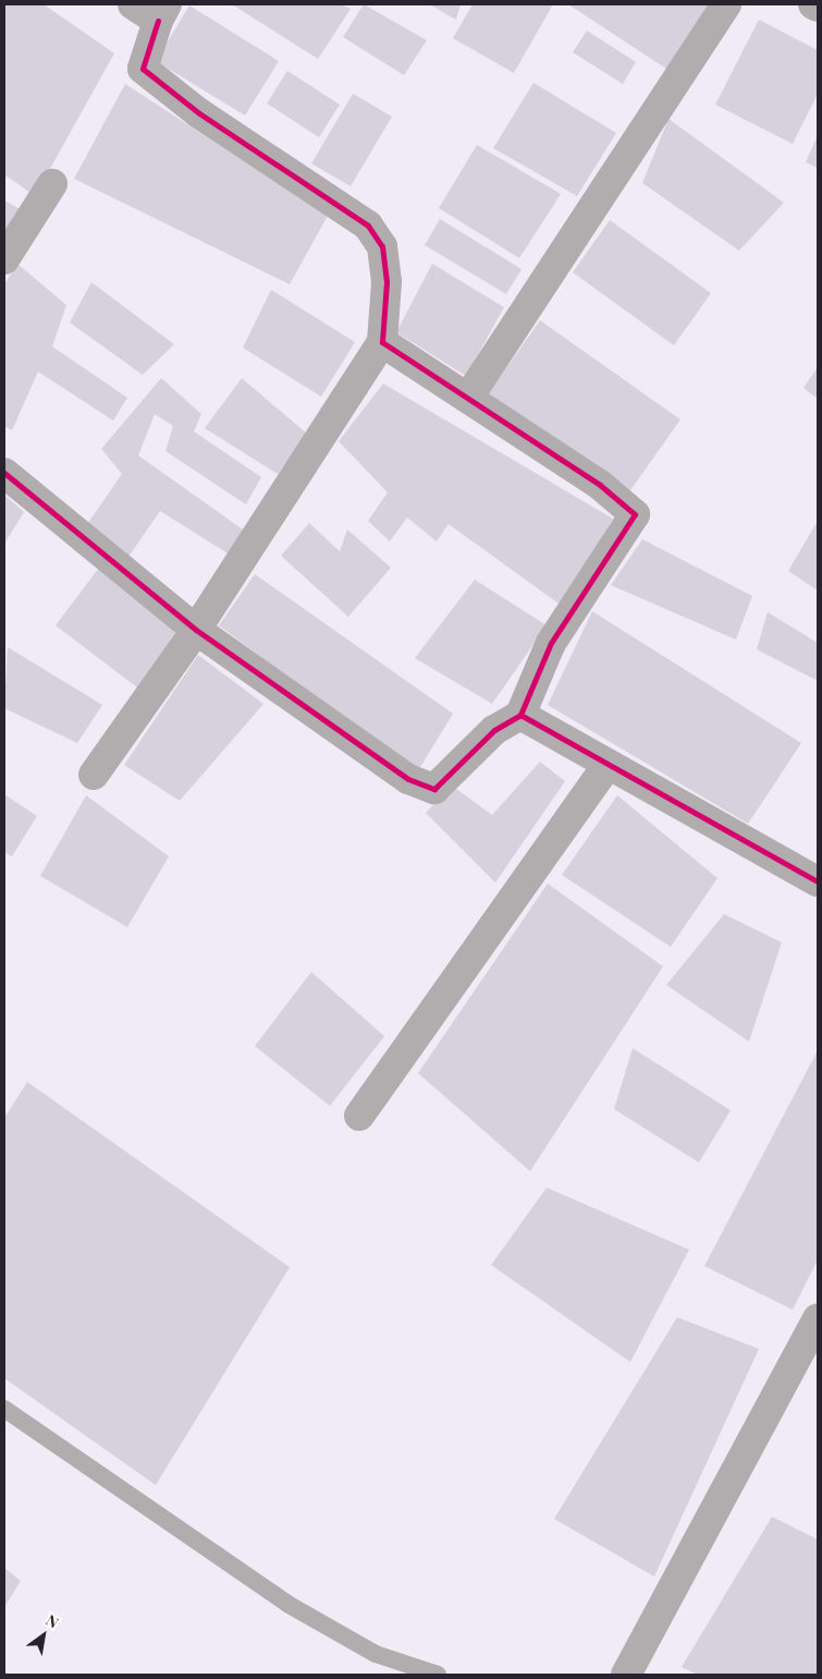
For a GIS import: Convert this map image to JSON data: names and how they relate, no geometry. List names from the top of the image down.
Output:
{
  "north": "top right"
}
